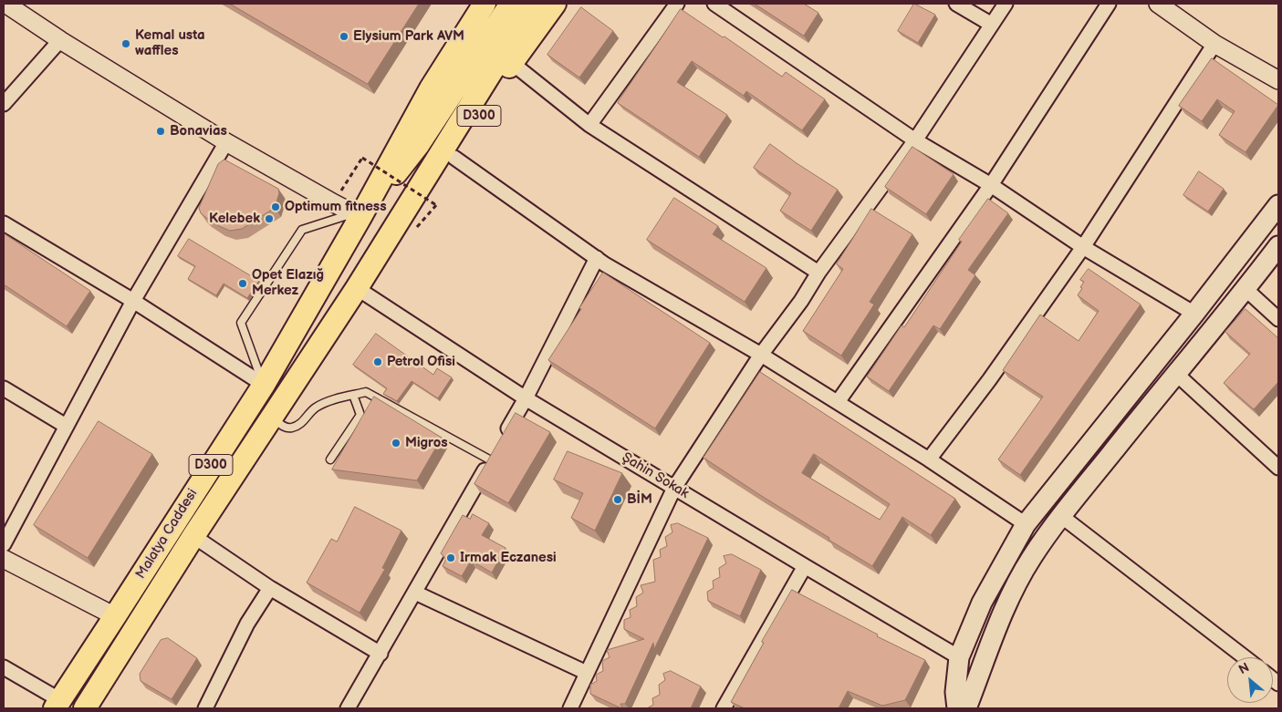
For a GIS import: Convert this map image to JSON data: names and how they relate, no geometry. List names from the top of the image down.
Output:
{
  "streets": {
    "highway": ["D300", "Malatya Caddesi"],
    "street": ["Şahin Sokak"]
  },
  "crossings": [
    ["D300", "Malatya Caddesi"],
    ["Şahin Sokak", "Malatya Caddesi"]
  ],
  "places": [
    "Elysium Park AVM",
    "Kemal usta waffles",
    "Bonavias",
    "Optimum fitness",
    "Kelebek",
    "Opet Elazığ Merkez",
    "Petrol Ofisi",
    "Migros",
    "BİM",
    "Irmak Eczanesi"
  ],
  "north": "top left"
}
